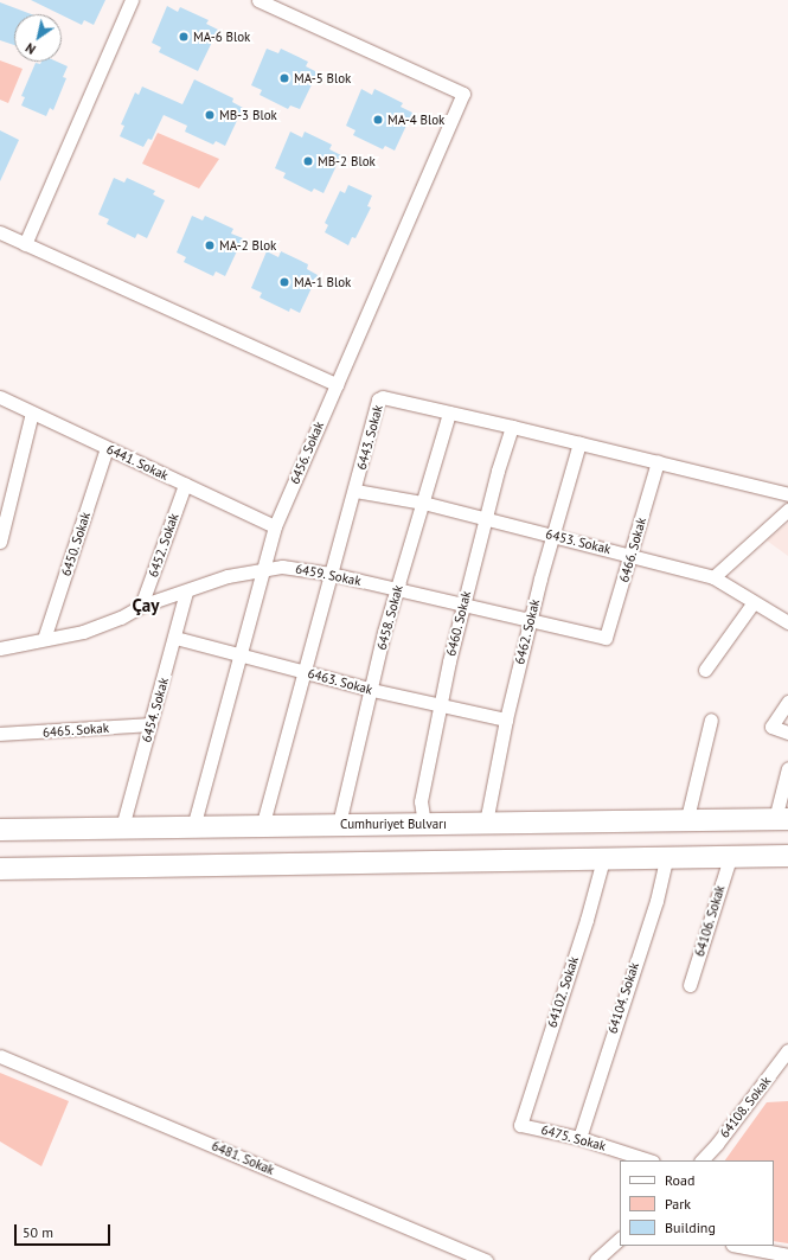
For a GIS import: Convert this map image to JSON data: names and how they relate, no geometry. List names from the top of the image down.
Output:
{
  "streets": {
    "highway": ["Cumhuriyet Bulvarı"],
    "street": [
      "6443. Sokak",
      "6456. Sokak",
      "6441. Sokak",
      "6453. Sokak",
      "6450. Sokak",
      "6452. Sokak",
      "6466. Sokak",
      "6459. Sokak",
      "6458. Sokak",
      "6460. Sokak",
      "6462. Sokak",
      "6463. Sokak",
      "6454. Sokak",
      "6465. Sokak",
      "64106. Sokak",
      "64102. Sokak",
      "64104. Sokak",
      "64108. Sokak",
      "6475. Sokak",
      "6481. Sokak"
    ]
  },
  "crossings": [
    ["6443. Sokak", "6453. Sokak"],
    ["6443. Sokak", "6466. Sokak"],
    ["6443. Sokak", "6459. Sokak"],
    ["6443. Sokak", "6458. Sokak"],
    ["6443. Sokak", "6460. Sokak"],
    ["6443. Sokak", "6462. Sokak"],
    ["6443. Sokak", "6463. Sokak"],
    ["6443. Sokak", "Cumhuriyet Bulvarı"],
    ["6456. Sokak", "6441. Sokak"],
    ["6456. Sokak", "6459. Sokak"],
    ["6456. Sokak", "6463. Sokak"],
    ["6456. Sokak", "Cumhuriyet Bulvarı"],
    ["6441. Sokak", "6450. Sokak"],
    ["6441. Sokak", "6452. Sokak"],
    ["6453. Sokak", "6466. Sokak"],
    ["6453. Sokak", "6458. Sokak"],
    ["6453. Sokak", "6460. Sokak"],
    ["6453. Sokak", "6462. Sokak"],
    ["6450. Sokak", "6459. Sokak"],
    ["6452. Sokak", "6459. Sokak"],
    ["6466. Sokak", "6459. Sokak"],
    ["6459. Sokak", "6458. Sokak"],
    ["6459. Sokak", "6460. Sokak"],
    ["6459. Sokak", "6462. Sokak"],
    ["6459. Sokak", "6454. Sokak"],
    ["6458. Sokak", "6463. Sokak"],
    ["6458. Sokak", "Cumhuriyet Bulvarı"],
    ["6460. Sokak", "6463. Sokak"],
    ["6460. Sokak", "Cumhuriyet Bulvarı"],
    ["6462. Sokak", "6463. Sokak"],
    ["6462. Sokak", "Cumhuriyet Bulvarı"],
    ["6463. Sokak", "6454. Sokak"],
    ["6454. Sokak", "6465. Sokak"],
    ["6454. Sokak", "Cumhuriyet Bulvarı"],
    ["64102. Sokak", "6475. Sokak"],
    ["64104. Sokak", "6475. Sokak"]
  ],
  "districts": ["Çay"],
  "places": [
    "MA-6 Blok",
    "MA-5 Blok",
    "MB-3 Blok",
    "MA-4 Blok",
    "MB-2 Blok",
    "MA-2 Blok",
    "MA-1 Blok"
  ],
  "legend": ["Road", "Park", "Building"],
  "scale_bar": "50 m",
  "north": "bottom left"
}
